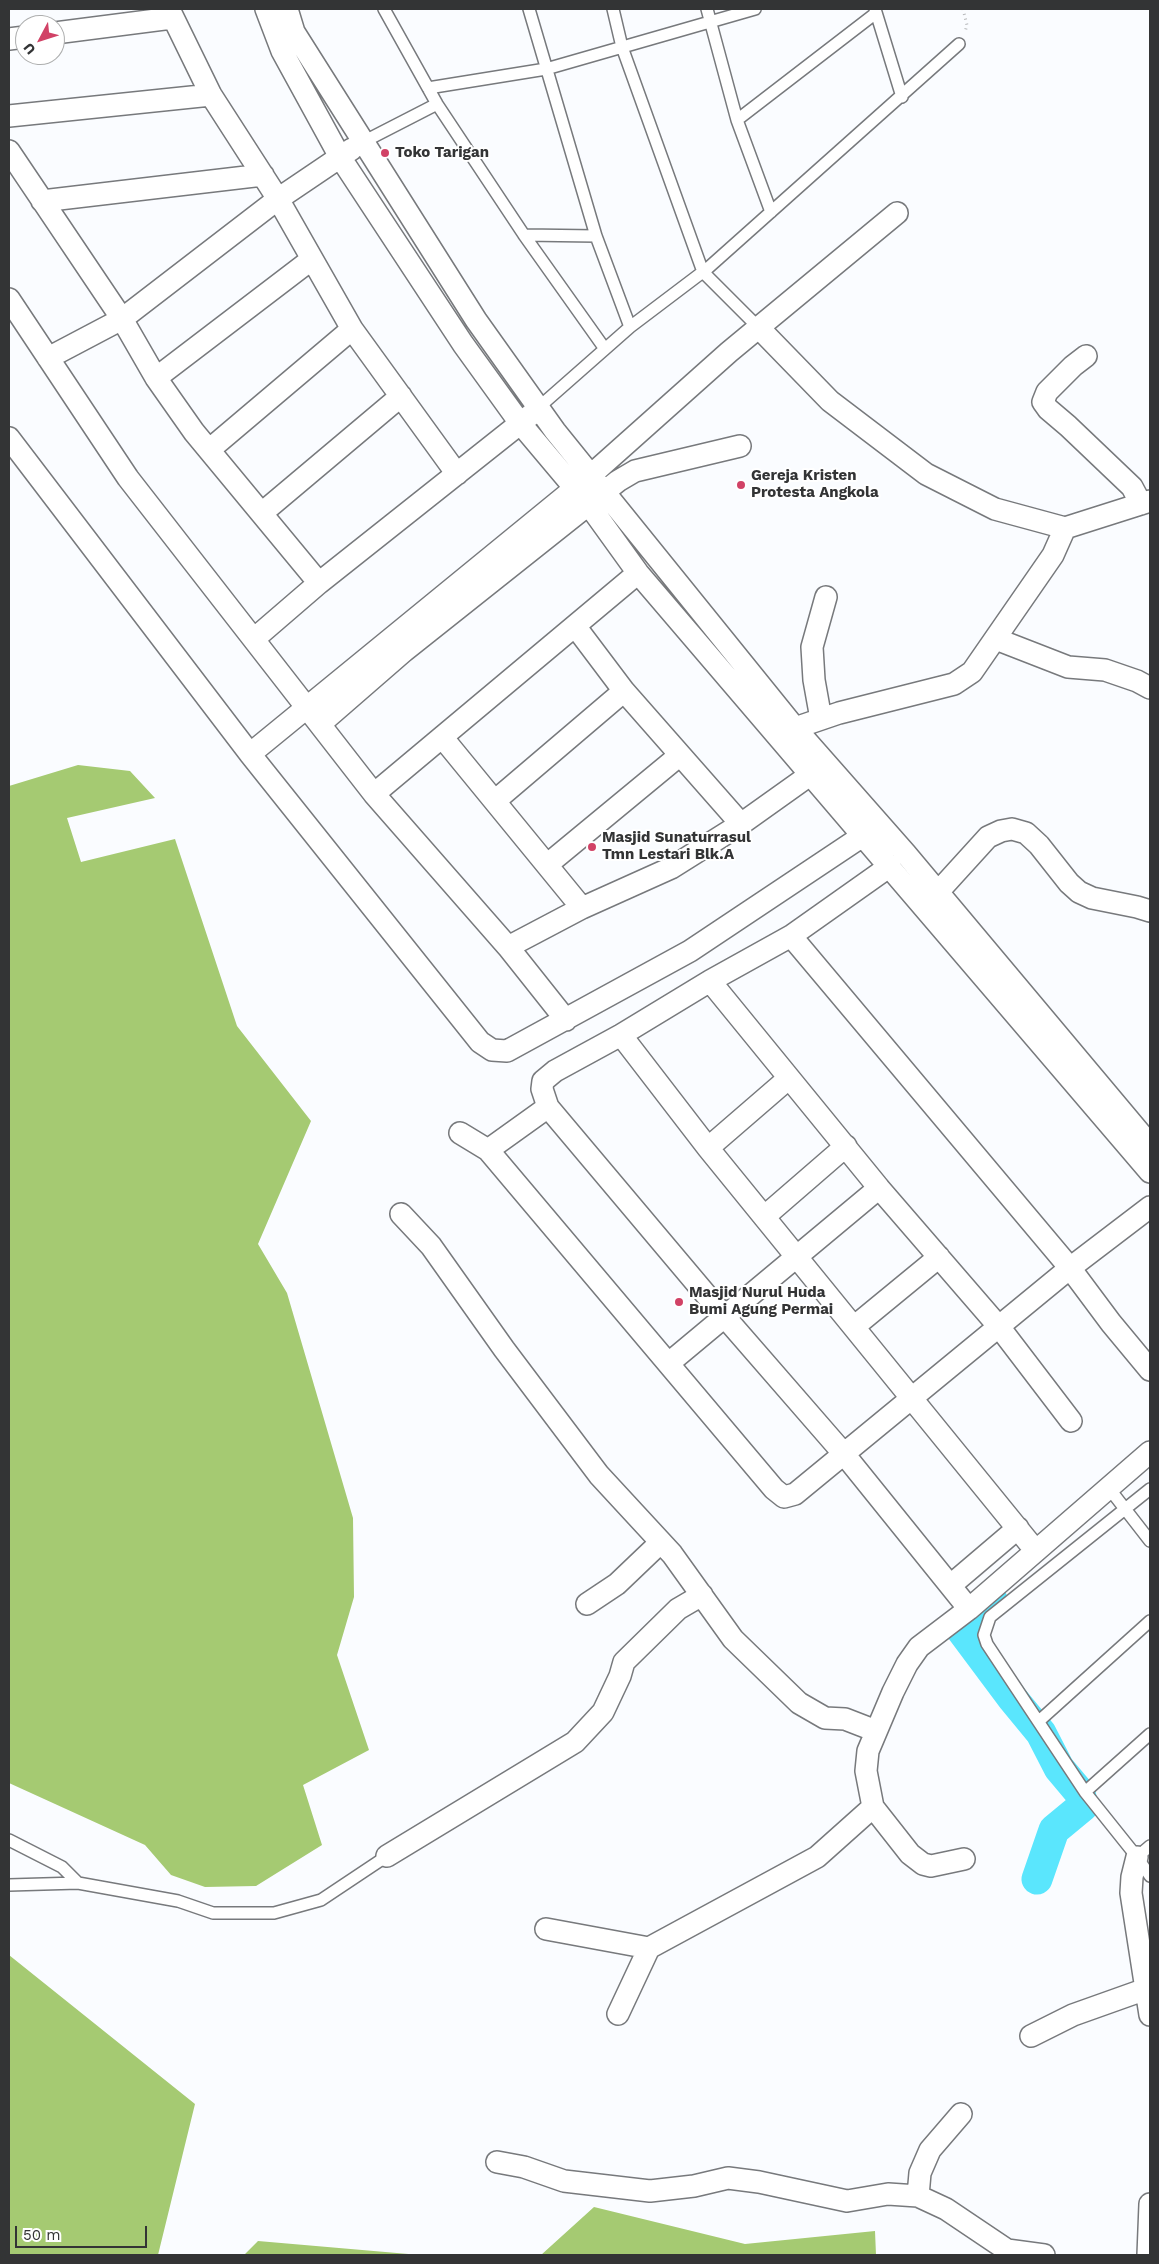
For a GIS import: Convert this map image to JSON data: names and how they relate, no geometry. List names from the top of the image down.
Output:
{
  "places": [
    "Toko Tarigan",
    "Gereja Kristen Protesta Angkola",
    "Masjid Sunaturrasul Tmn Lestari Blk.A",
    "Masjid Nurul Huda Bumi Agung Permai"
  ],
  "scale_bar": "50 m",
  "north": "bottom left"
}
